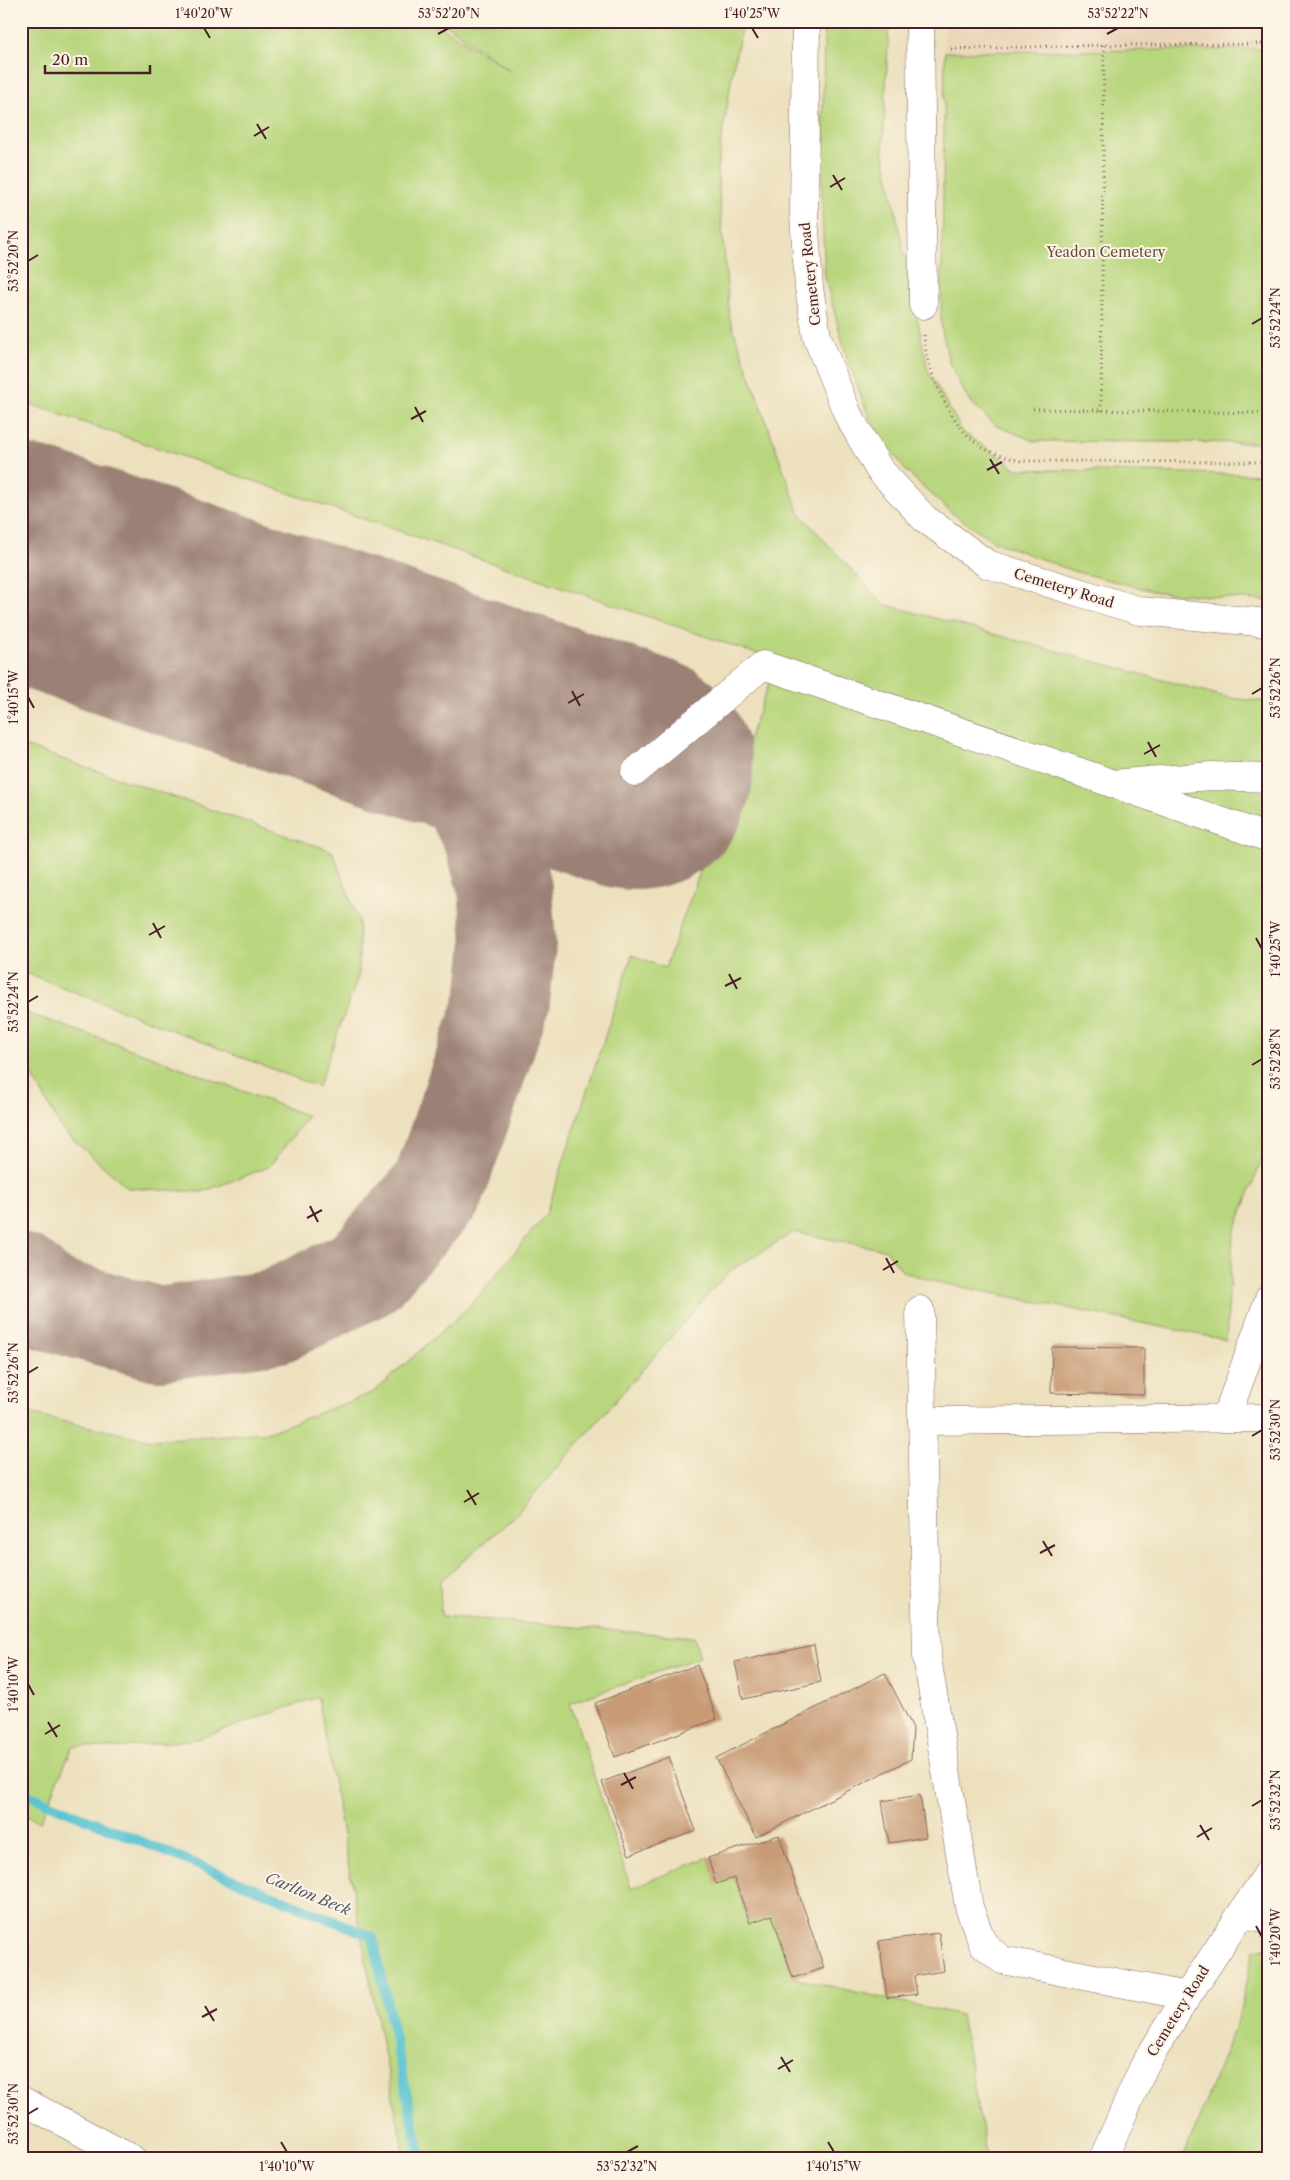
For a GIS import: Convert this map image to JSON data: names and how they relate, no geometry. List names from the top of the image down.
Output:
{
  "streets": {
    "street": ["Cemetery Road"]
  },
  "water": ["Carlton Beck"],
  "parks": ["Yeadon Cemetery"],
  "scale_bar": "20 m",
  "coordinates": [
    "1°40'20\"W",
    "53°52'20\"N",
    "1°40'25\"W",
    "53°52'22\"N",
    "53°52'24\"N",
    "53°52'26\"N",
    "1°40'15\"W",
    "53°52'28\"N",
    "53°52'30\"N",
    "1°40'10\"W",
    "53°52'32\"N"
  ]
}
